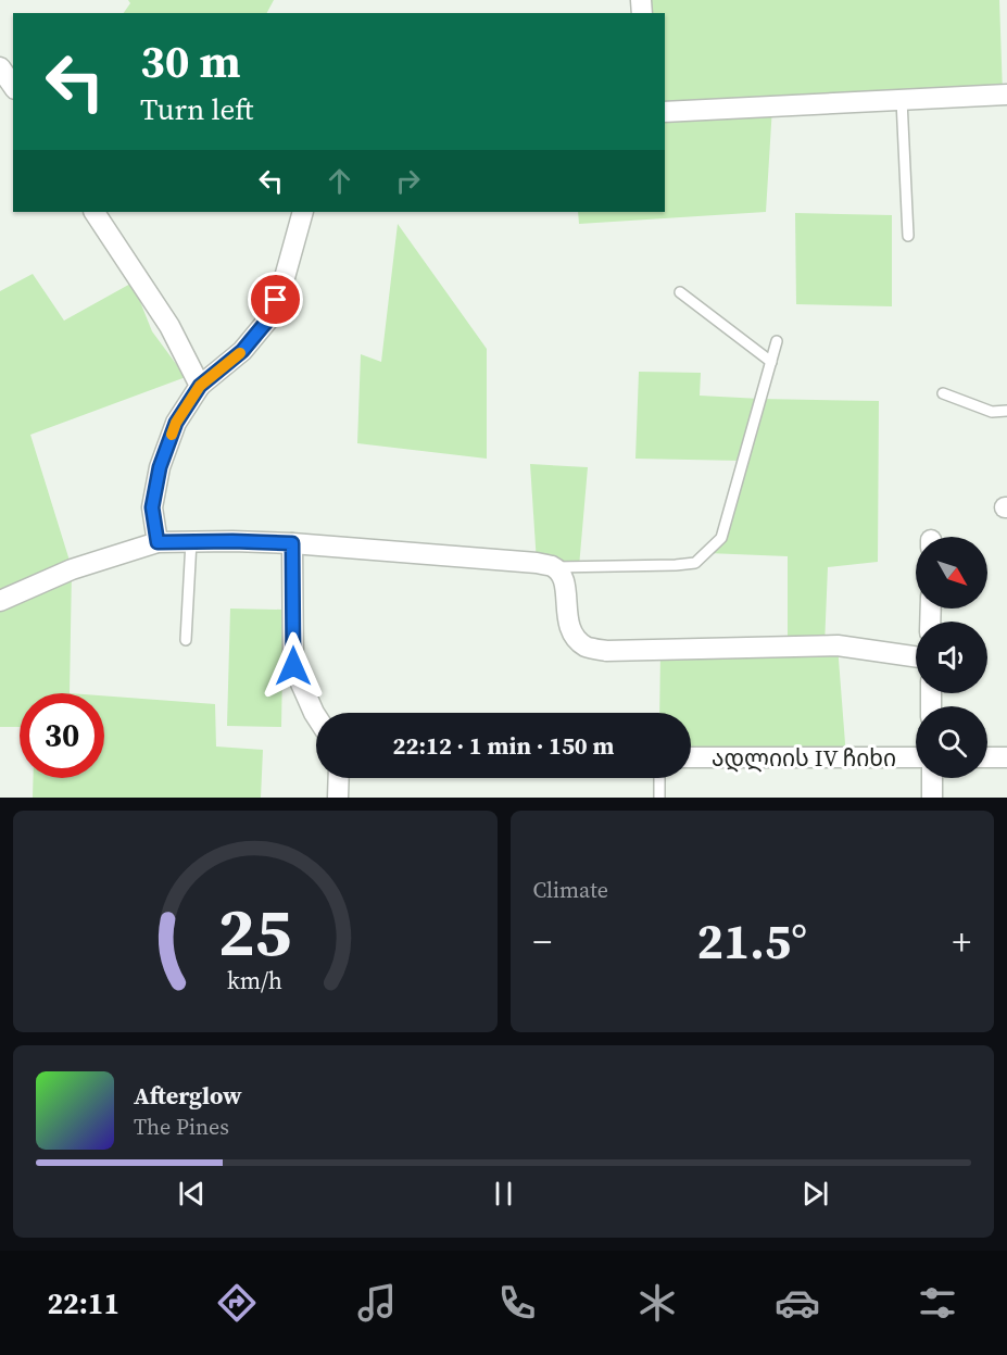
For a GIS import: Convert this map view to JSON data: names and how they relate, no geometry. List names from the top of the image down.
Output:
{
  "streets": {
    "street": ["ადლიის IV ჩიხი"]
  },
  "north": "bottom right",
  "page": {
    "turn": ["30 m", "Turn left"],
    "limit": "30",
    "trip": "22:12 · 1 min · 150 m",
    "tile": "Climate",
    "heat": ["−", "21.5°", "+"],
    "song": ["Afterglow", "The Pines"],
    "tabs": "22:11",
    "gauge": ["25", "km/h"]
  }
}
